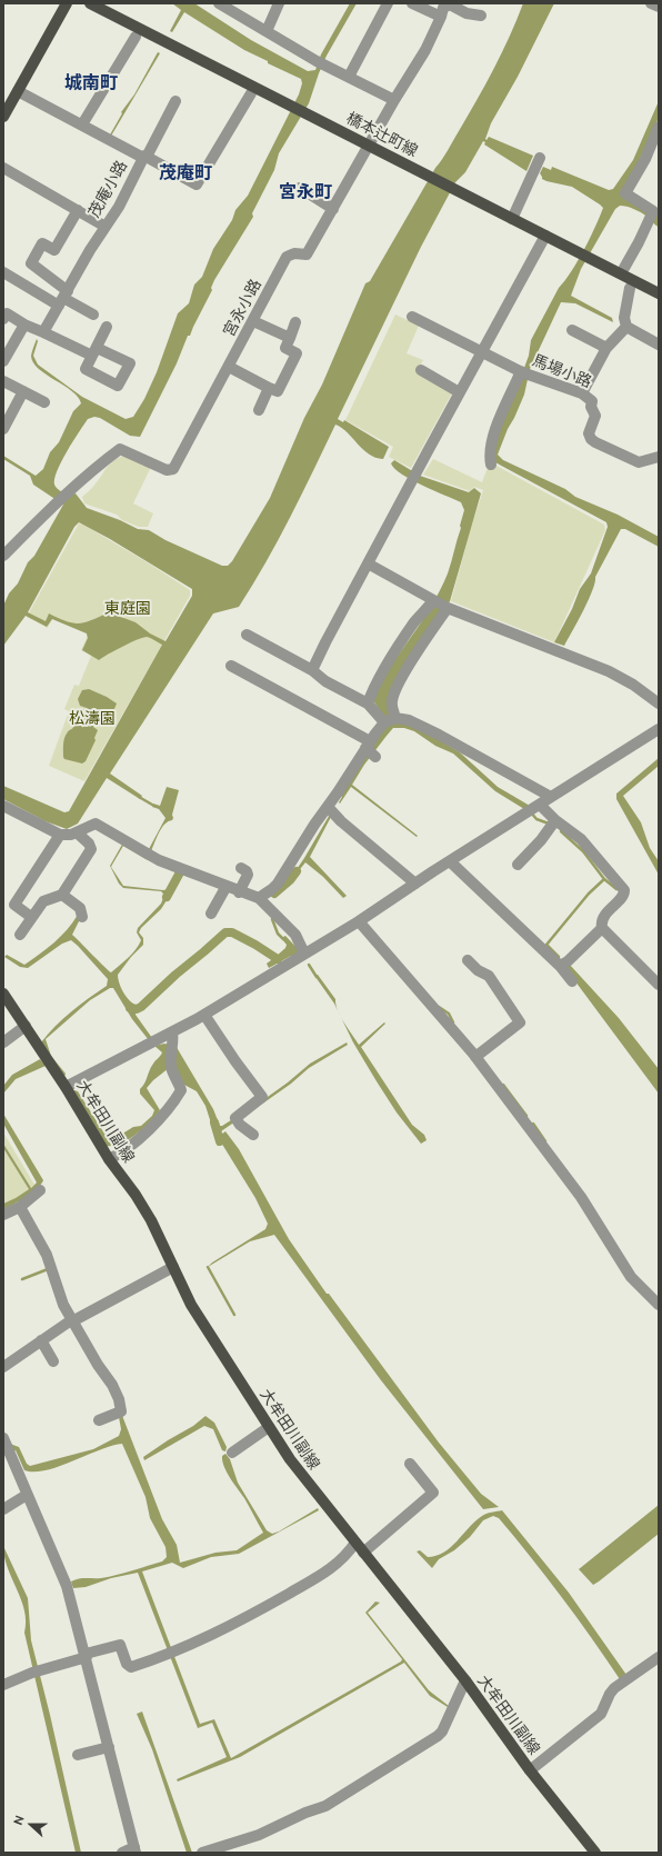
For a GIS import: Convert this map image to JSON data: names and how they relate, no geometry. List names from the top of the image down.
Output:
{
  "streets": {
    "main road": ["橋本辻町線", "大牟田川副線"],
    "street": ["茂庵小路", "宮永小路", "馬場小路"]
  },
  "crossings": [
    ["橋本辻町線", "宮永小路"]
  ],
  "districts": ["城南町", "茂庵町", "宮永町"],
  "parks": ["東庭園", "松濤園"],
  "north": "left"
}
